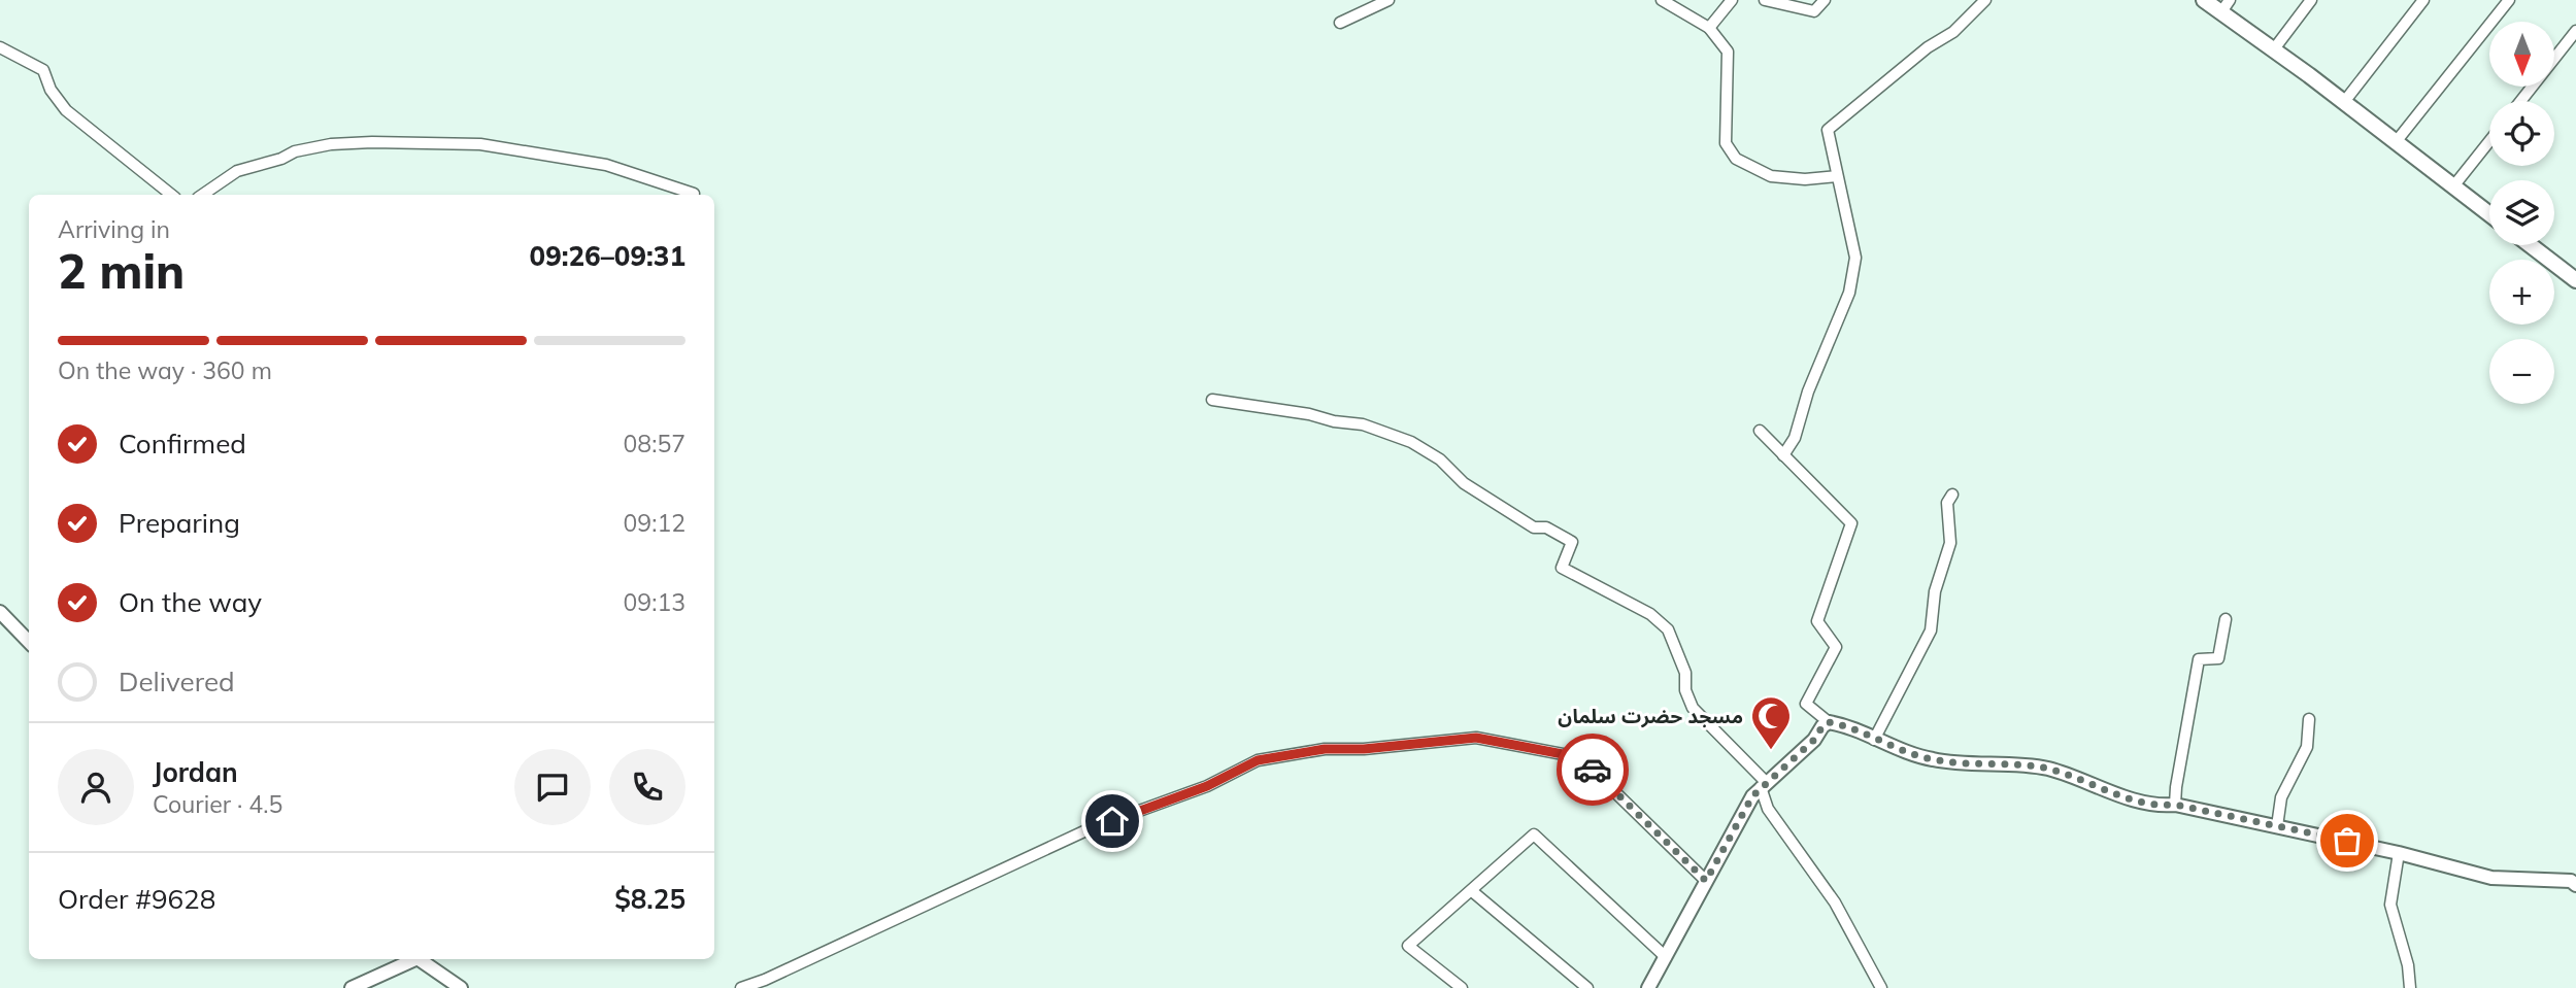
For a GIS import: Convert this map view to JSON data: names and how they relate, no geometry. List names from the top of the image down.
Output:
{
  "places": {
    "mosque": ["مسجد حضرت سلمان"]
  },
  "north": "bottom",
  "page": {
    "map_buttons": ["+", "−"],
    "heading": ["2 min", "Arriving in", "09:26–09:31"],
    "panel": [
      "Jordan",
      "Courier · 4.5",
      "Order #9628",
      "$8.25"
    ],
    "bar": "On the way · 360 m",
    "list": [
      ["Confirmed", "08:57"],
      ["Preparing", "09:12"],
      ["On the way", "09:13"],
      "Delivered"
    ]
  }
}
